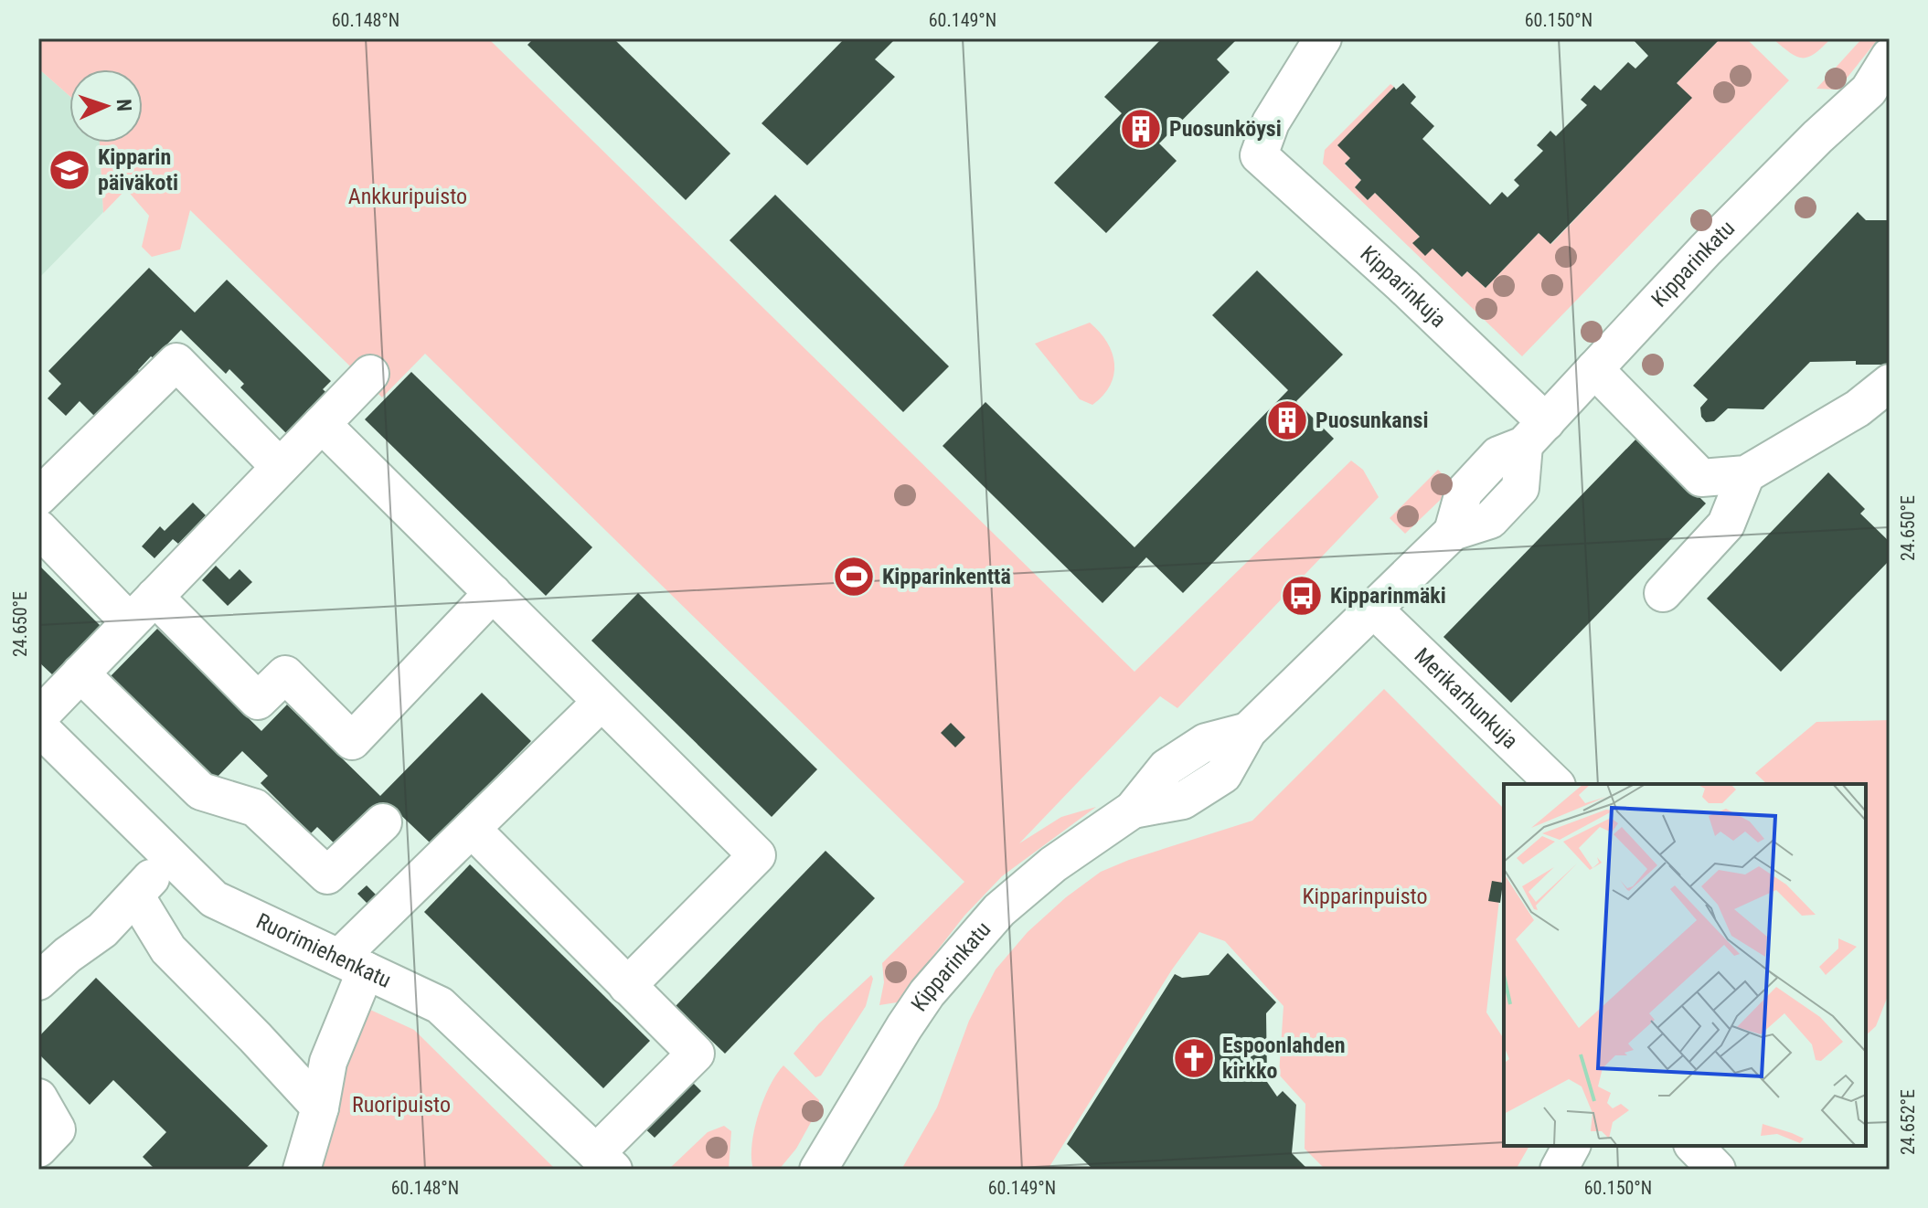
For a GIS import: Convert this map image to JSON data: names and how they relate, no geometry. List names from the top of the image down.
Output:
{
  "streets": {
    "street": [
      "Kipparinkatu",
      "Kipparinkuja",
      "Merikarhunkuja",
      "Ruorimiehenkatu"
    ]
  },
  "crossings": [
    ["Kipparinkatu", "Kipparinkuja"],
    ["Kipparinkatu", "Merikarhunkuja"]
  ],
  "parks": ["Ankkuripuisto", "Kipparinpuisto", "Ruoripuisto"],
  "places": {
    "building": ["Puosunköysi", "Puosunkansi"],
    "school or university": ["Kipparin päiväkoti"],
    "sports": ["Kipparinkenttä"],
    "bus stop": ["Kipparinmäki"],
    "church": ["Espoonlahden kirkko"]
  },
  "north": "right",
  "coordinates": [
    "60.148°N",
    "60.149°N",
    "60.150°N",
    "24.650°E",
    "24.652°E"
  ]
}
